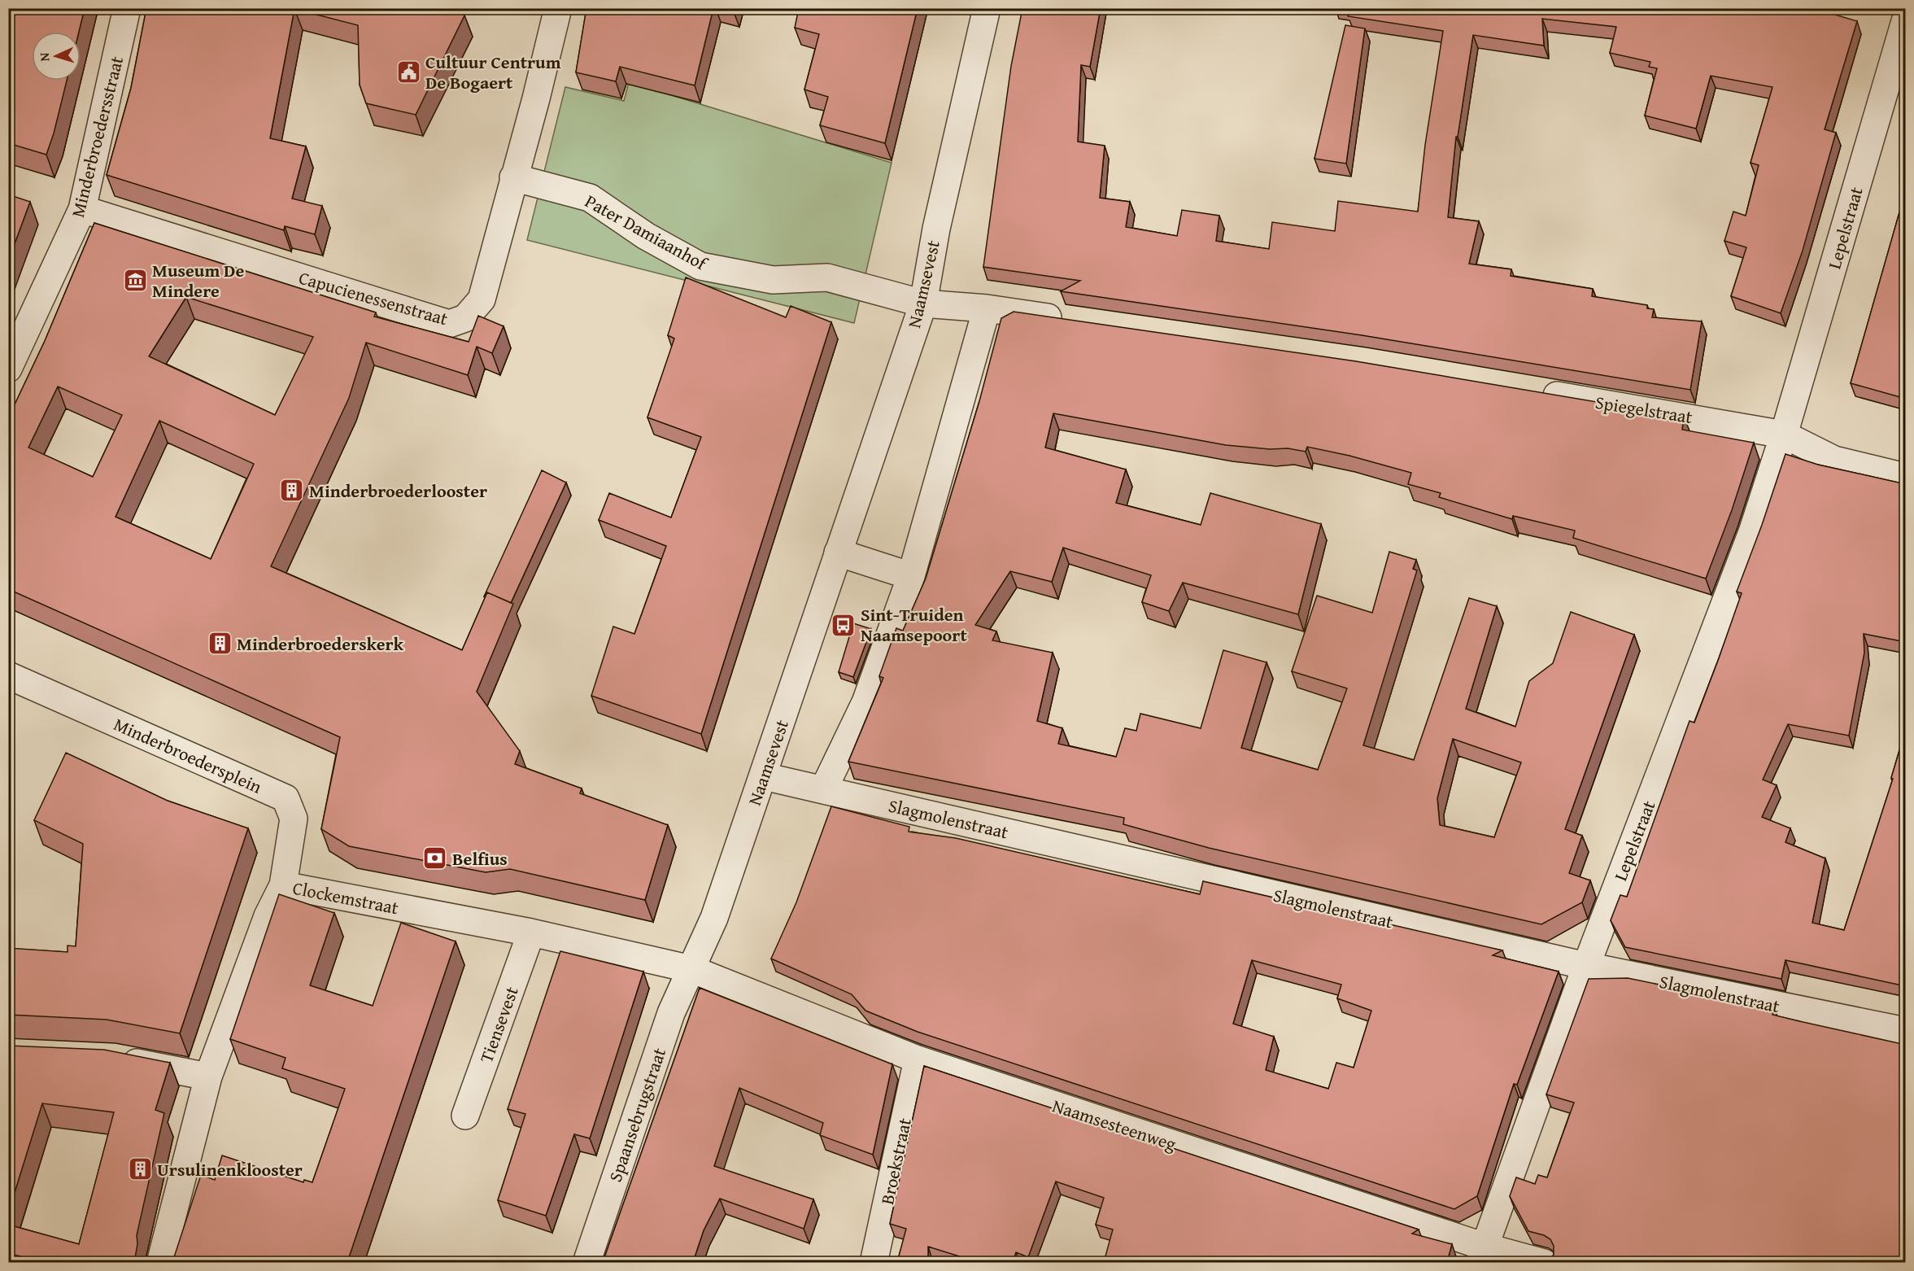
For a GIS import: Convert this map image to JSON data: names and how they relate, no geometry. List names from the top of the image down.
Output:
{
  "streets": {
    "street": [
      "Minderbroedersstraat",
      "Lepelstraat",
      "Pater Damiaanhof",
      "Naamsevest",
      "Capucienessenstraat",
      "Spiegelstraat",
      "Minderbroedersplein",
      "Slagmolenstraat",
      "Clockemstraat",
      "Tiensevest",
      "Spaansebrugstraat",
      "Naamsesteenweg",
      "Broekstraat"
    ]
  },
  "crossings": [
    ["Minderbroedersstraat", "Capucienessenstraat"],
    ["Lepelstraat", "Spiegelstraat"],
    ["Lepelstraat", "Slagmolenstraat"],
    ["Lepelstraat", "Naamsesteenweg"],
    ["Pater Damiaanhof", "Naamsevest"],
    ["Pater Damiaanhof", "Capucienessenstraat"],
    ["Naamsevest", "Slagmolenstraat"],
    ["Naamsevest", "Clockemstraat"],
    ["Naamsevest", "Spaansebrugstraat"],
    ["Naamsevest", "Naamsesteenweg"],
    ["Minderbroedersplein", "Clockemstraat"],
    ["Clockemstraat", "Tiensevest"],
    ["Clockemstraat", "Spaansebrugstraat"],
    ["Clockemstraat", "Naamsesteenweg"],
    ["Spaansebrugstraat", "Naamsesteenweg"],
    ["Naamsesteenweg", "Broekstraat"]
  ],
  "places": {
    "public building": ["Cultuur Centrum De Bogaert"],
    "museum": ["Museum De Mindere"],
    "building": ["Minderbroederlooster", "Minderbroederskerk", "Ursulinenklooster"],
    "bus stop": ["Sint-Truiden Naamsepoort"],
    "bank": ["Belfius"]
  },
  "north": "left"
}
